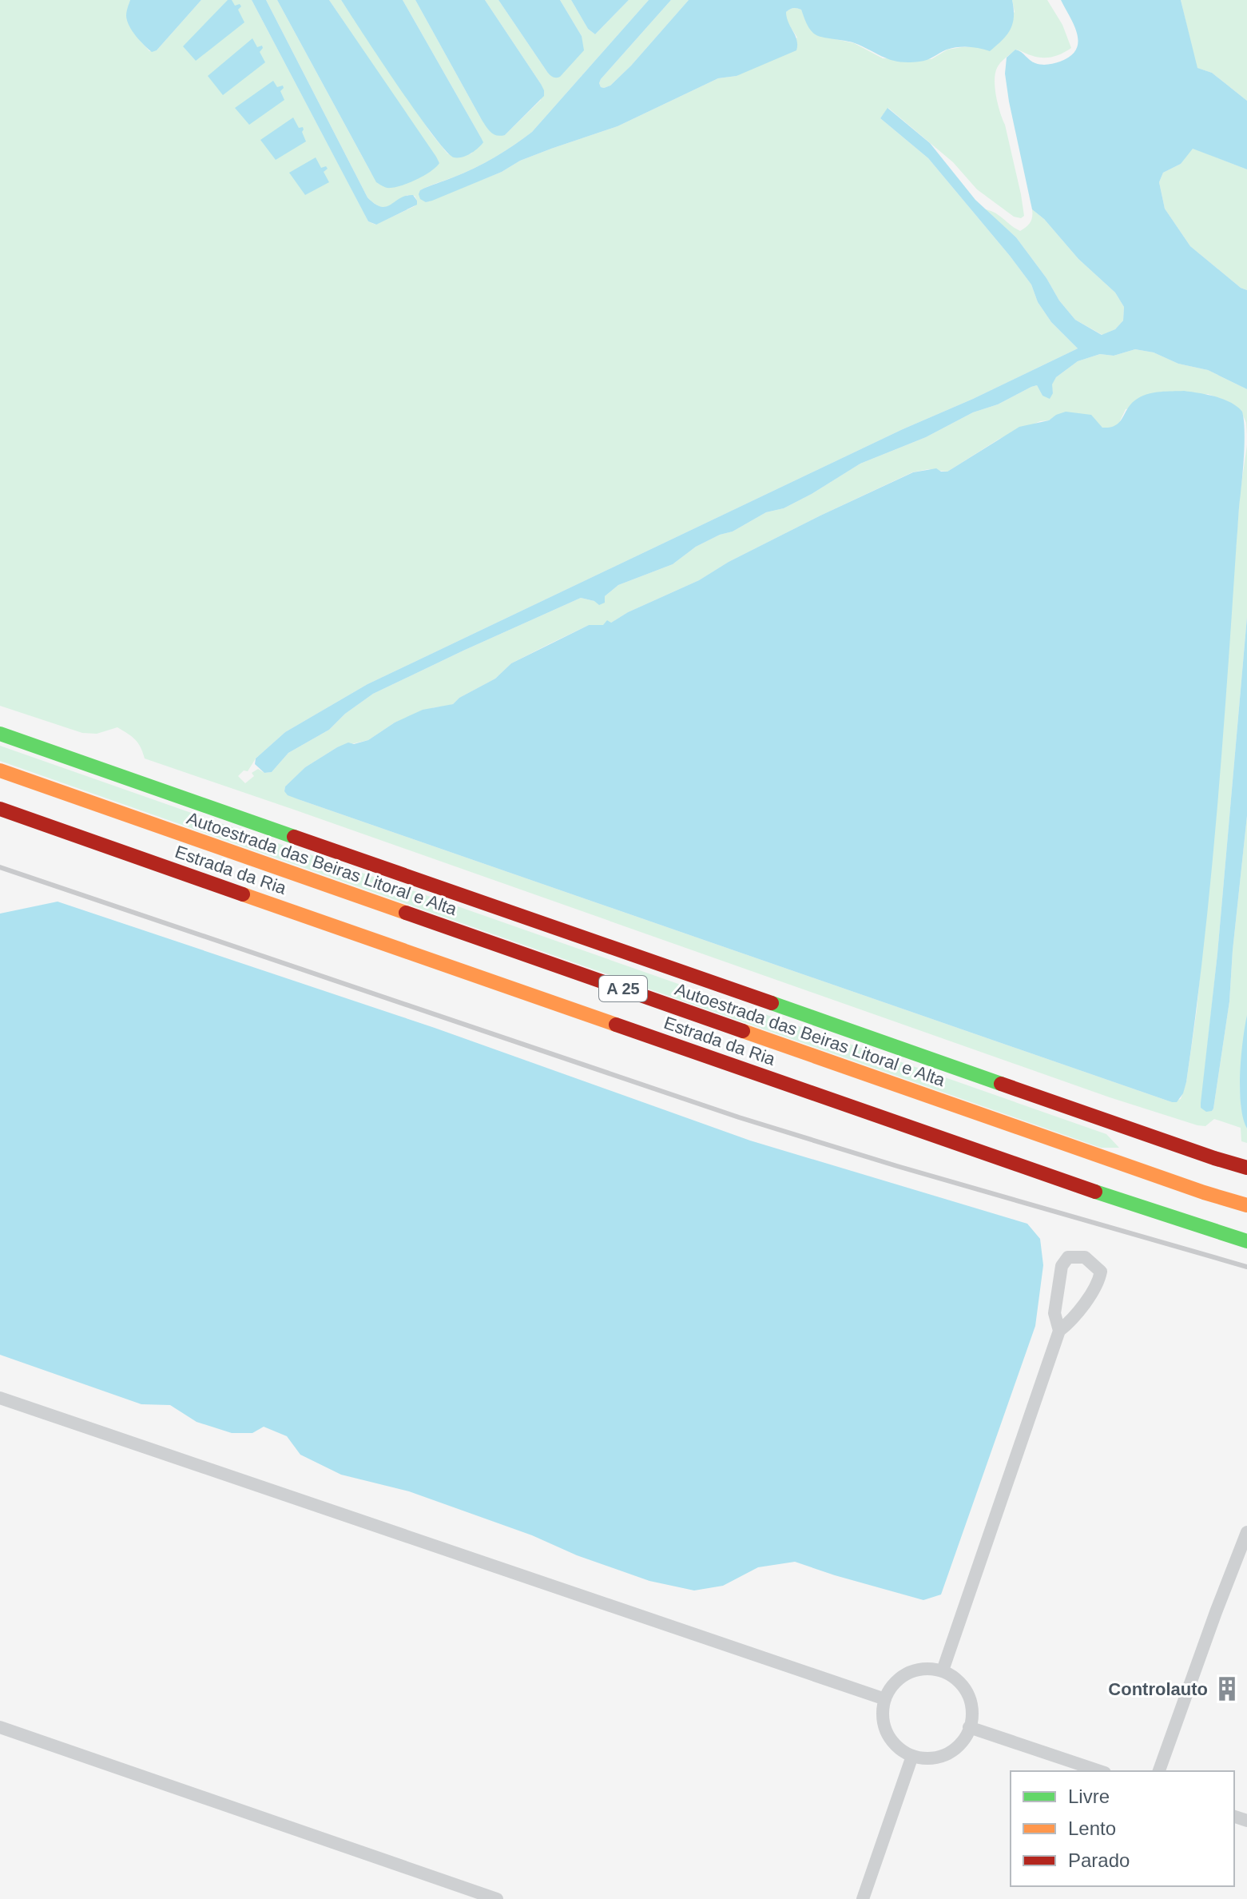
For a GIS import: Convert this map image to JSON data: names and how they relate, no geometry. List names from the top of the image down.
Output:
{
  "streets": {
    "main road": ["Autoestrada das Beiras Litoral e Alta", "Estrada da Ria", "A 25"]
  },
  "places": {
    "building": ["Controlauto"]
  },
  "legend": ["Livre", "Lento", "Parado"]
}
